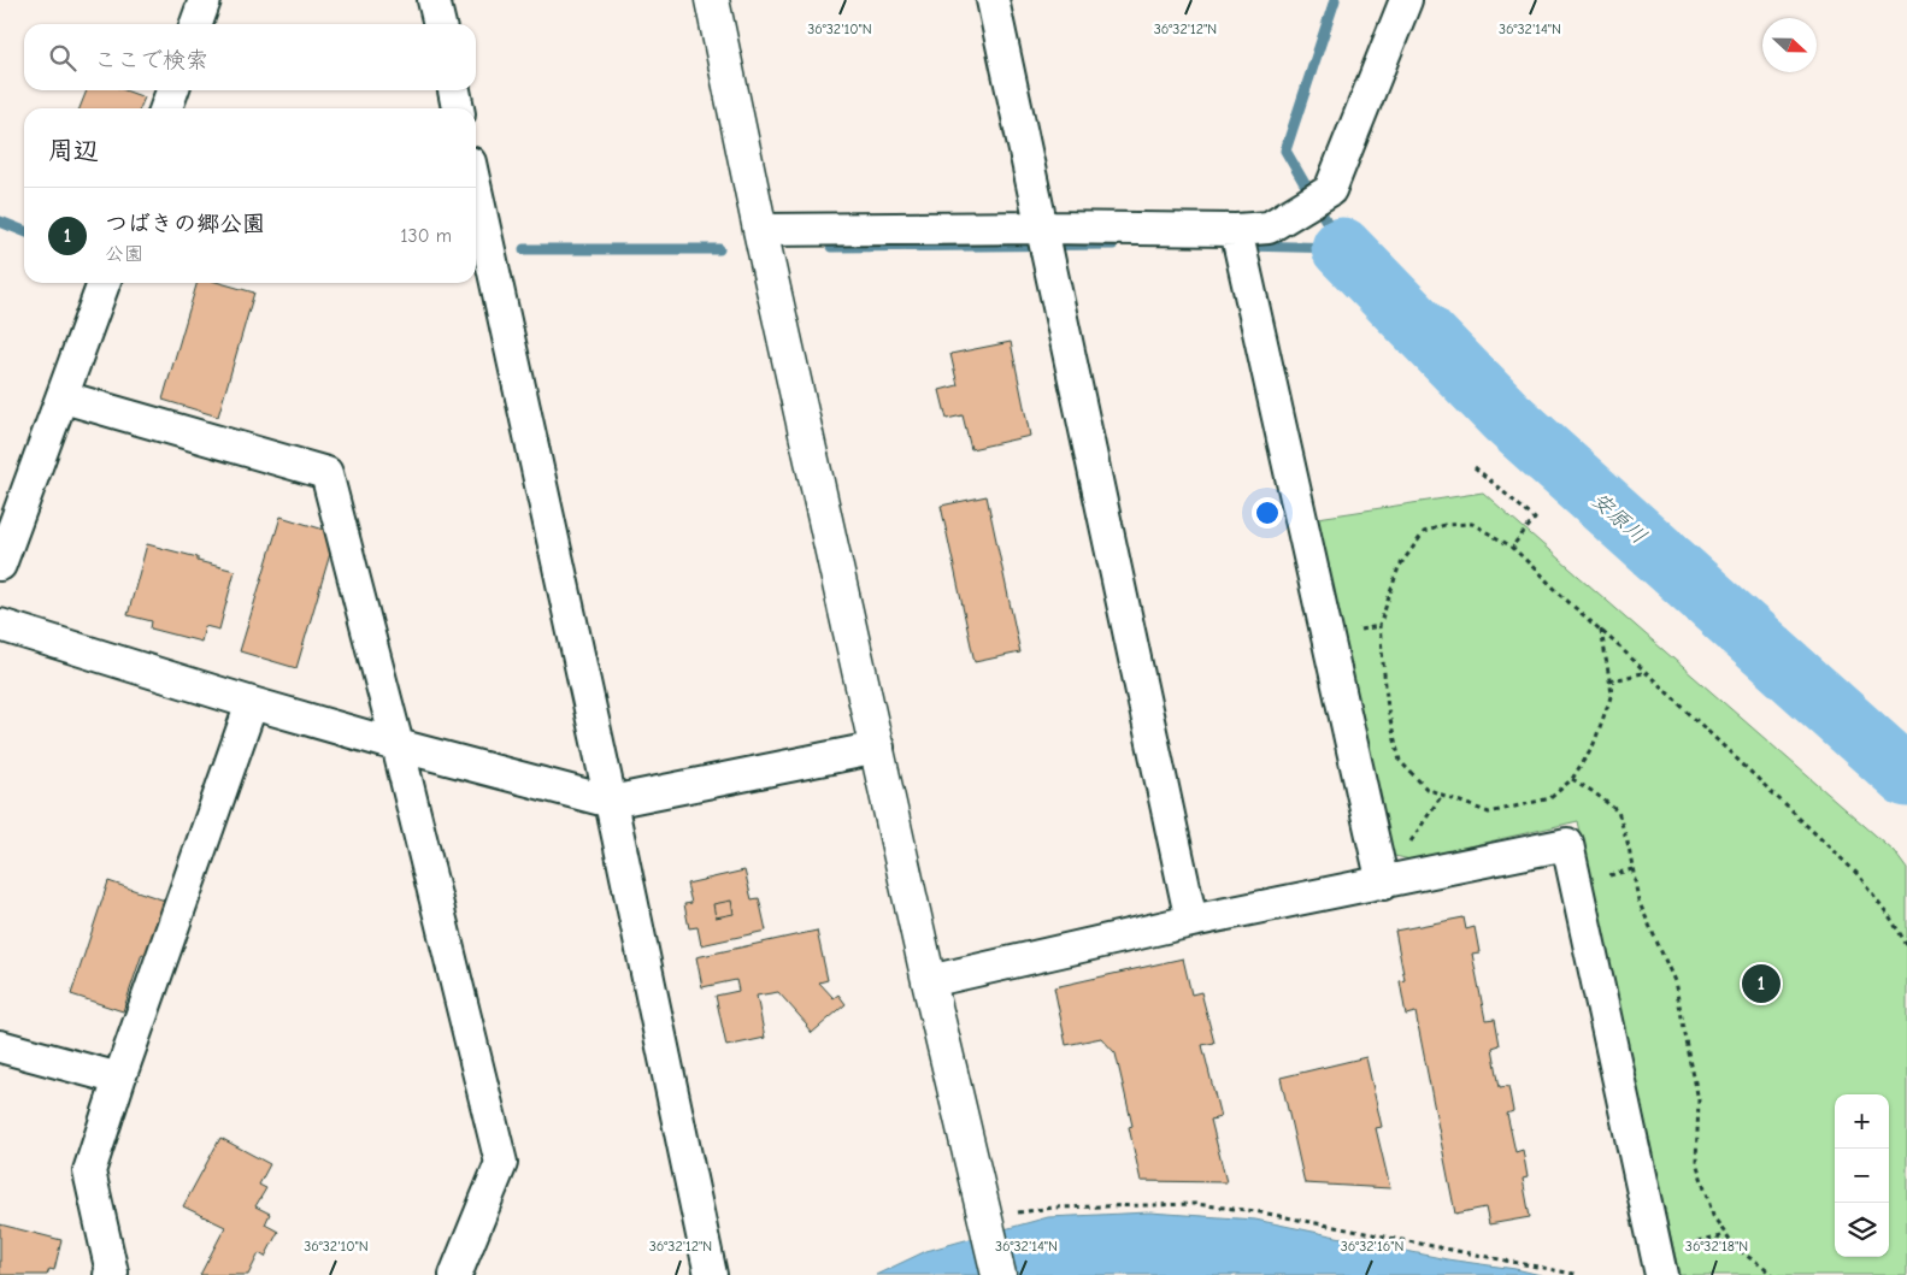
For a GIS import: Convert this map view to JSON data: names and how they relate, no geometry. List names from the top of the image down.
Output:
{
  "water": ["安原川"],
  "north": "right",
  "page": {
    "search": "ここで検索",
    "heading": "周辺",
    "list": [
      {
        "mark": "1",
        "name": "つばきの郷公園",
        "note": "公園",
        "value": "130 m"
      }
    ],
    "pins": "1",
    "map_buttons": ["+", "−"]
  },
  "coordinates": [
    "36°32'10\"N",
    "36°32'12\"N",
    "36°32'14\"N",
    "36°32'16\"N",
    "36°32'18\"N"
  ]
}
